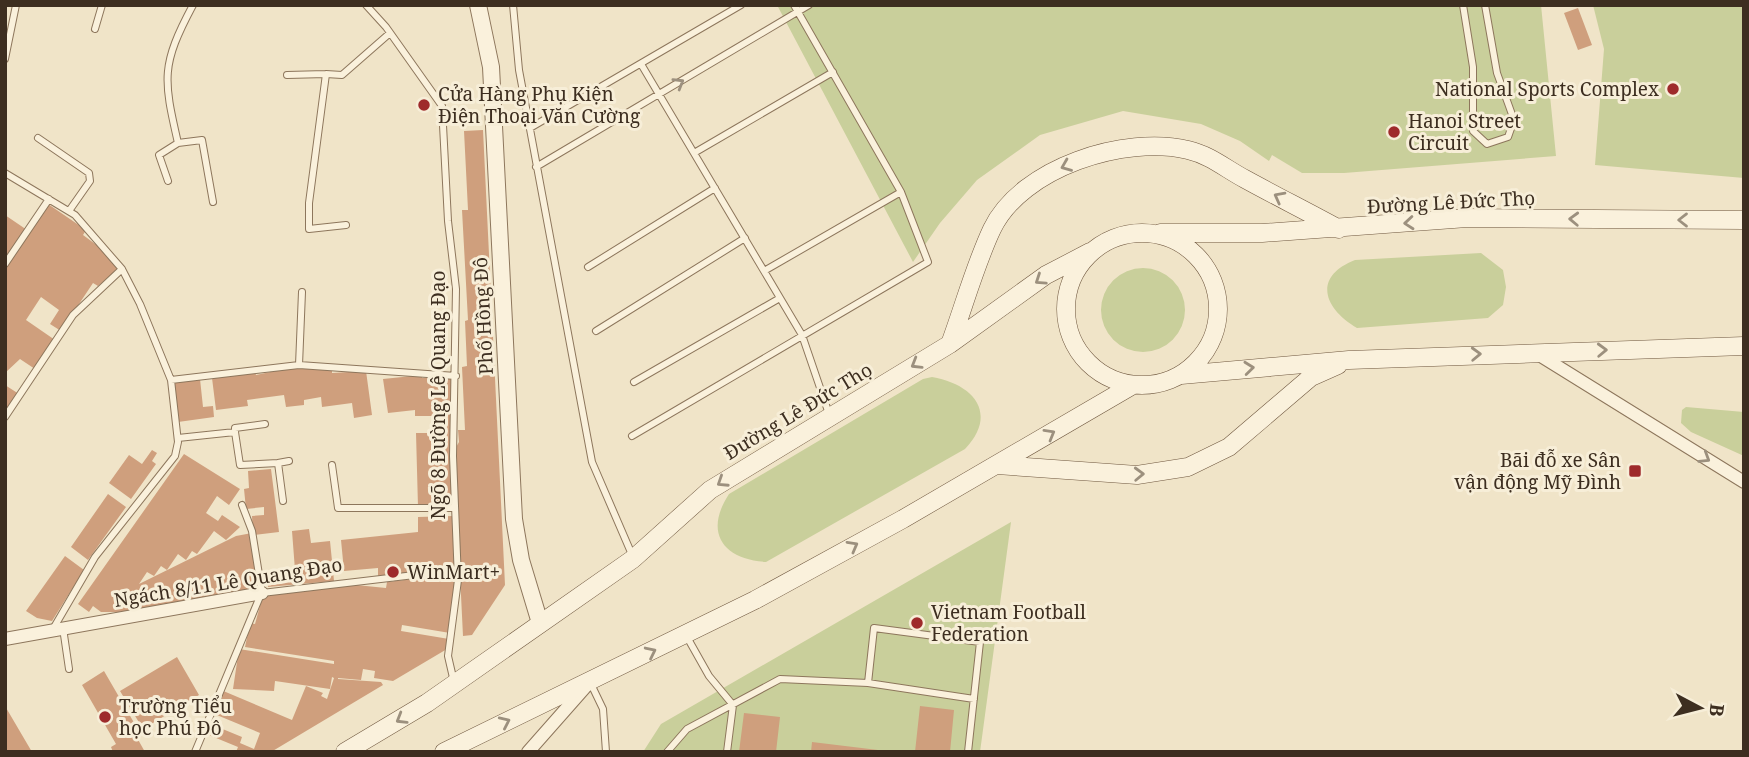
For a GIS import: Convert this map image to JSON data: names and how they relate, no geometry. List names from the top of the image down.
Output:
{
  "streets": {
    "main road": ["Đường Lê Đức Thọ"],
    "street": ["Phố Hồng Đô", "Ngách 8/11 Lê Quang Đạo"],
    "lane": ["Ngõ 8 Đường Lê Quang Đạo"]
  },
  "crossings": [
    ["Đường Lê Đức Thọ", "Phố Hồng Đô"],
    ["Đường Lê Đức Thọ", "Ngõ 8 Đường Lê Quang Đạo"],
    ["Ngõ 8 Đường Lê Quang Đạo", "Ngách 8/11 Lê Quang Đạo"]
  ],
  "places": {
    "other": [
      "National Sports Complex",
      "Cửa Hàng Phụ Kiện Điện Thoại Văn Cường",
      "Hanoi Street Circuit",
      "WinMart+",
      "Vietnam Football Federation",
      "Trường Tiểu học Phú Đô"
    ],
    "transit": ["Bãi đỗ xe Sân vận động Mỹ Đình"]
  },
  "north": "right"
}
